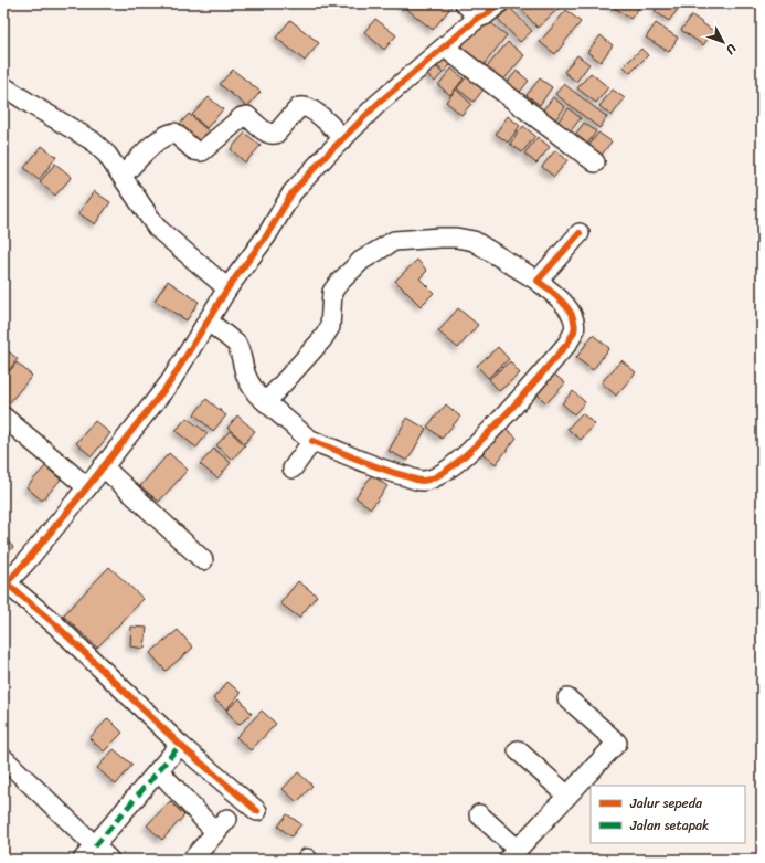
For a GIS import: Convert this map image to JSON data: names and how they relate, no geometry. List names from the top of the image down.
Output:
{
  "legend": ["Jalur sepeda", "Jalan setapak"],
  "north": "bottom right"
}
